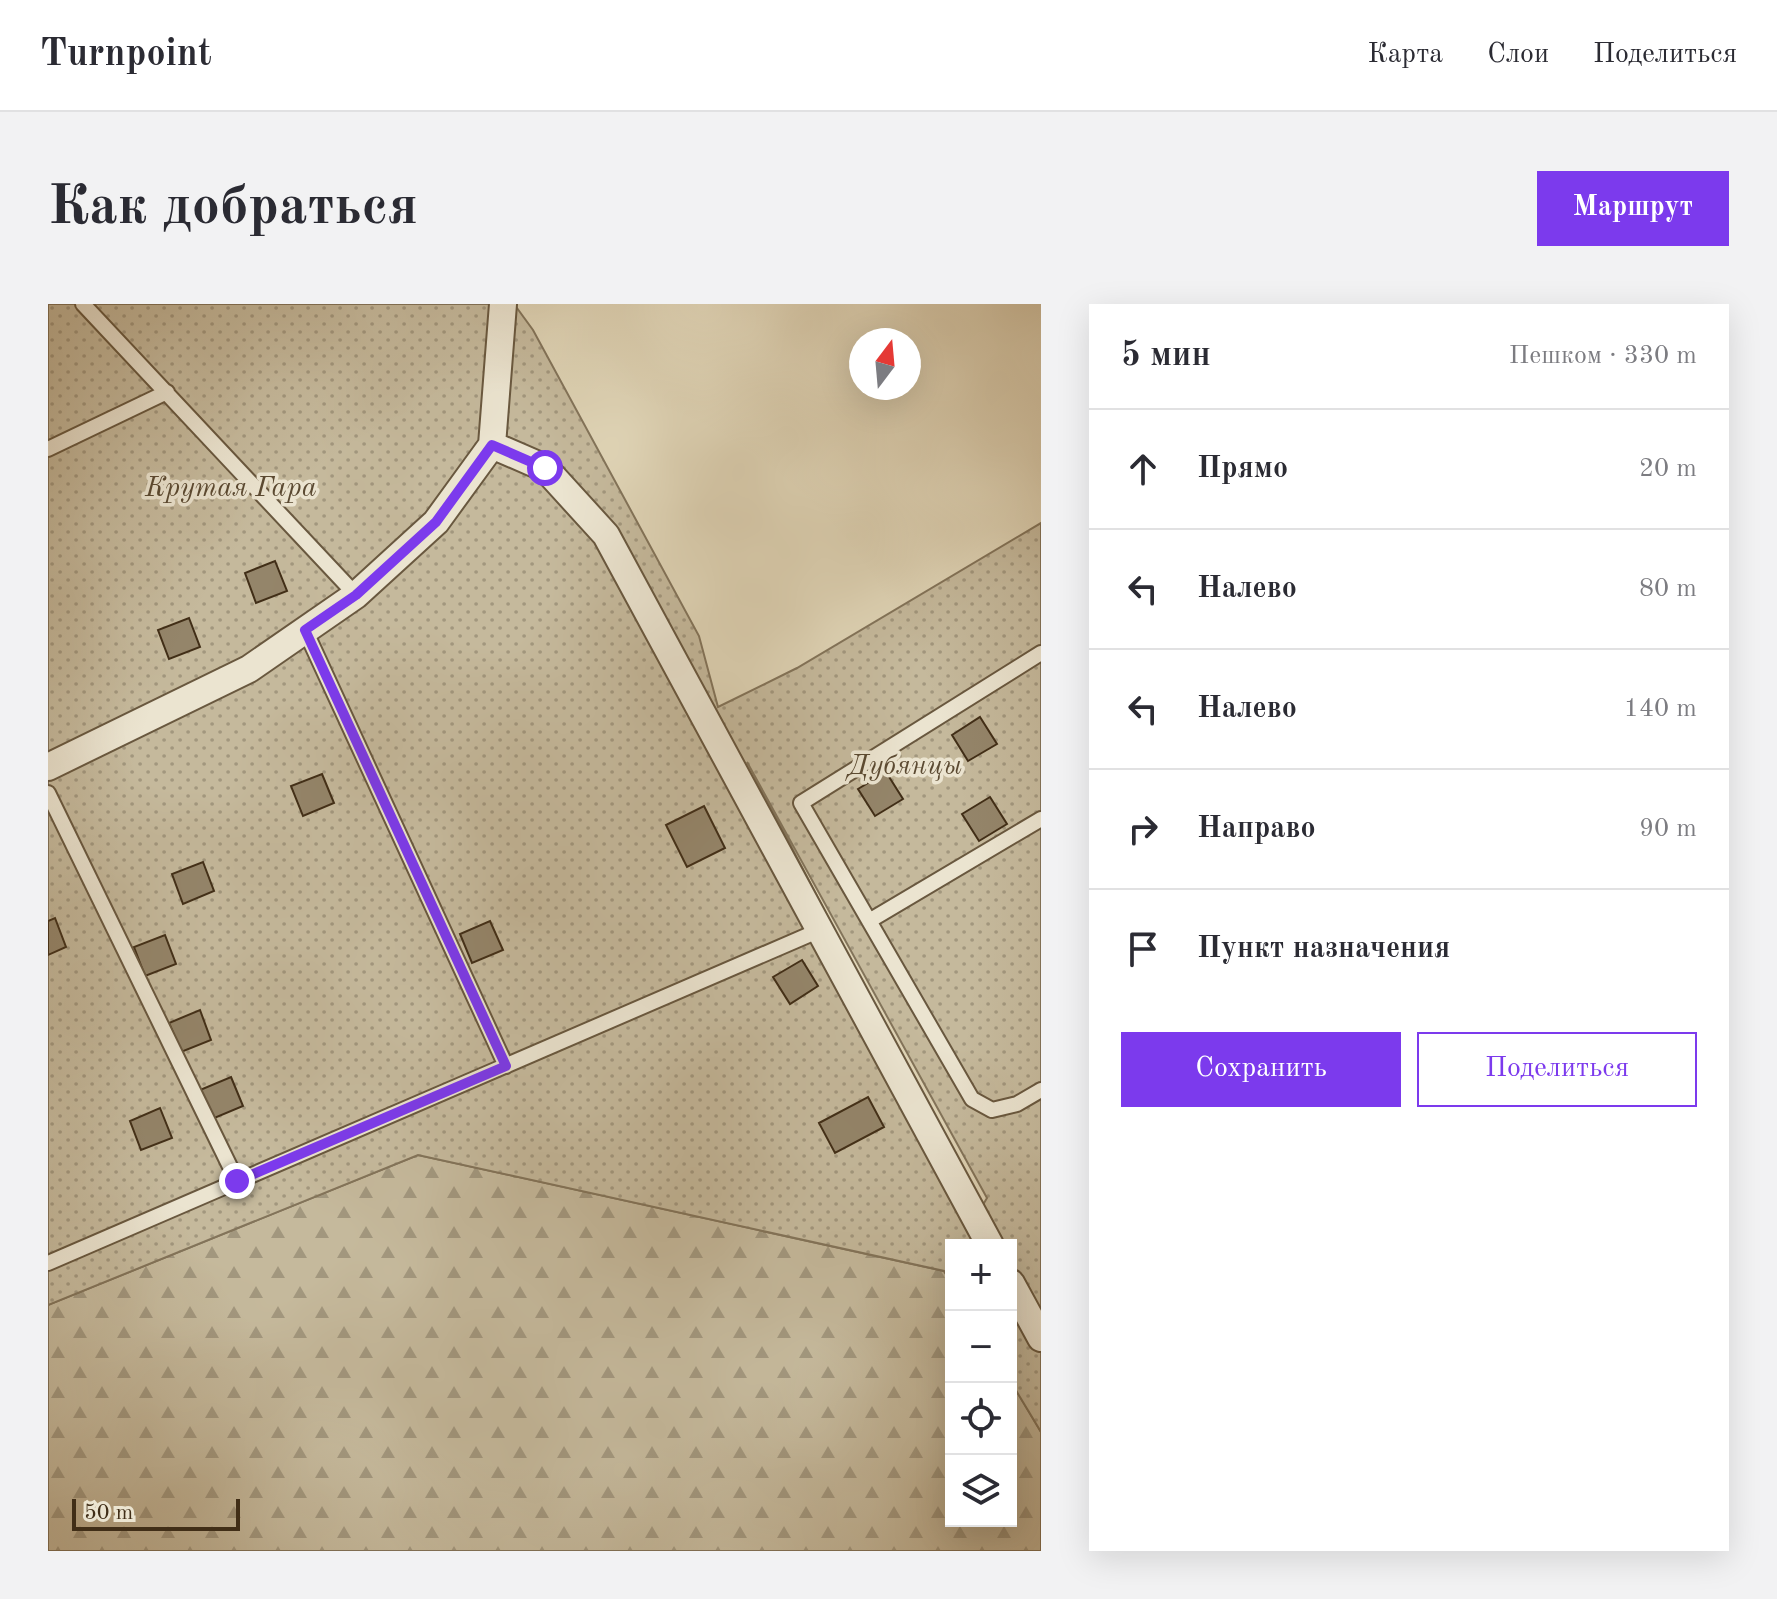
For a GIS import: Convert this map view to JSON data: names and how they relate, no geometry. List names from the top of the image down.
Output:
{
  "parks": ["Крутая Гара", "Дубянцы"],
  "scale_bar": "50 m",
  "north": "top",
  "page": {
    "header": "Turnpoint",
    "nav": ["Карта", "Слои", "Поделиться"],
    "buttons": [
      "Маршрут",
      ["Сохранить", "Поделиться"]
    ],
    "title": "Как добраться",
    "heading": ["5 мин", "Пешком · 330 m"],
    "list": [
      ["Прямо", "20 m"],
      ["Налево", "80 m"],
      ["Налево", "140 m"],
      ["Направо", "90 m"],
      "Пункт назначения"
    ],
    "map_buttons": ["+", "−"],
    "scale": "50 m"
  }
}
